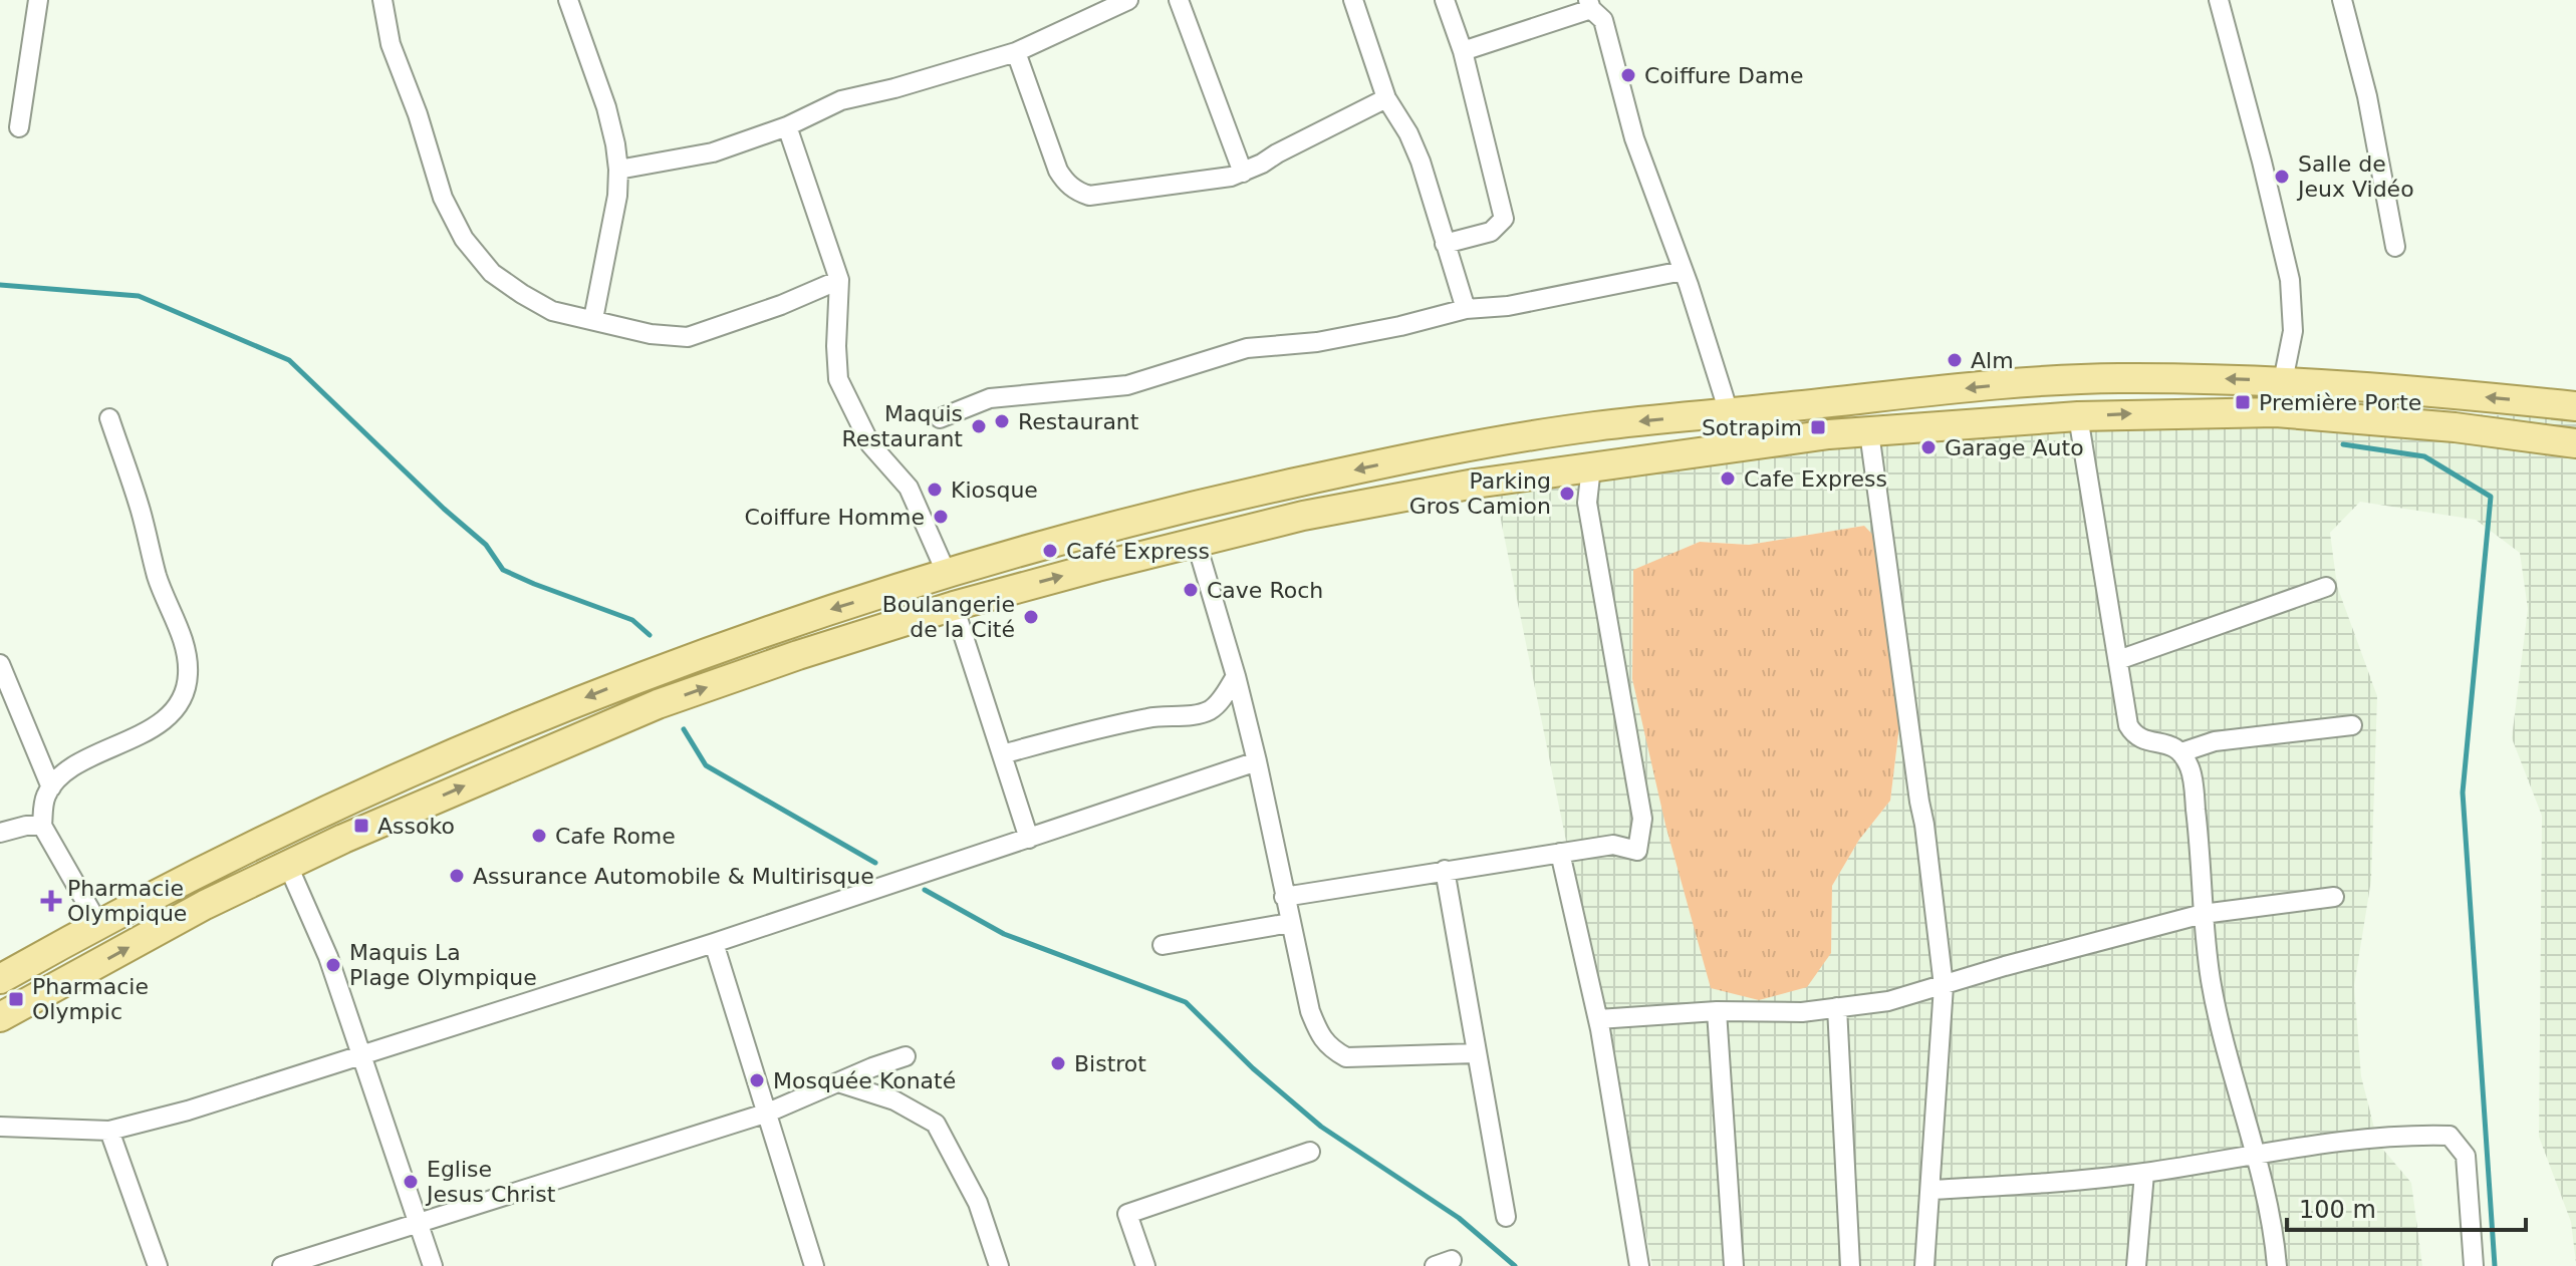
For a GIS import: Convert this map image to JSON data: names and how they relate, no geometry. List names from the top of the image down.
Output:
{
  "places": {
    "other": [
      "Coiffure Dame",
      "Salle de Jeux Vidéo",
      "Alm",
      "Restaurant",
      "Maquis Restaurant",
      "Garage Auto",
      "Cafe Express",
      "Kiosque",
      "Parking Gros Camion",
      "Coiffure Homme",
      "Café Express",
      "Cave Roch",
      "Boulangerie de la Cité",
      "Cafe Rome",
      "Assurance Automobile & Multirisque",
      "Maquis La Plage Olympique",
      "Bistrot",
      "Mosquée Konaté",
      "Eglise Jesus Christ"
    ],
    "transit": [
      "Première Porte",
      "Sotrapim",
      "Assoko",
      "Pharmacie Olympic"
    ],
    "health": ["Pharmacie Olympique"]
  },
  "scale_bar": "100 m"
}
